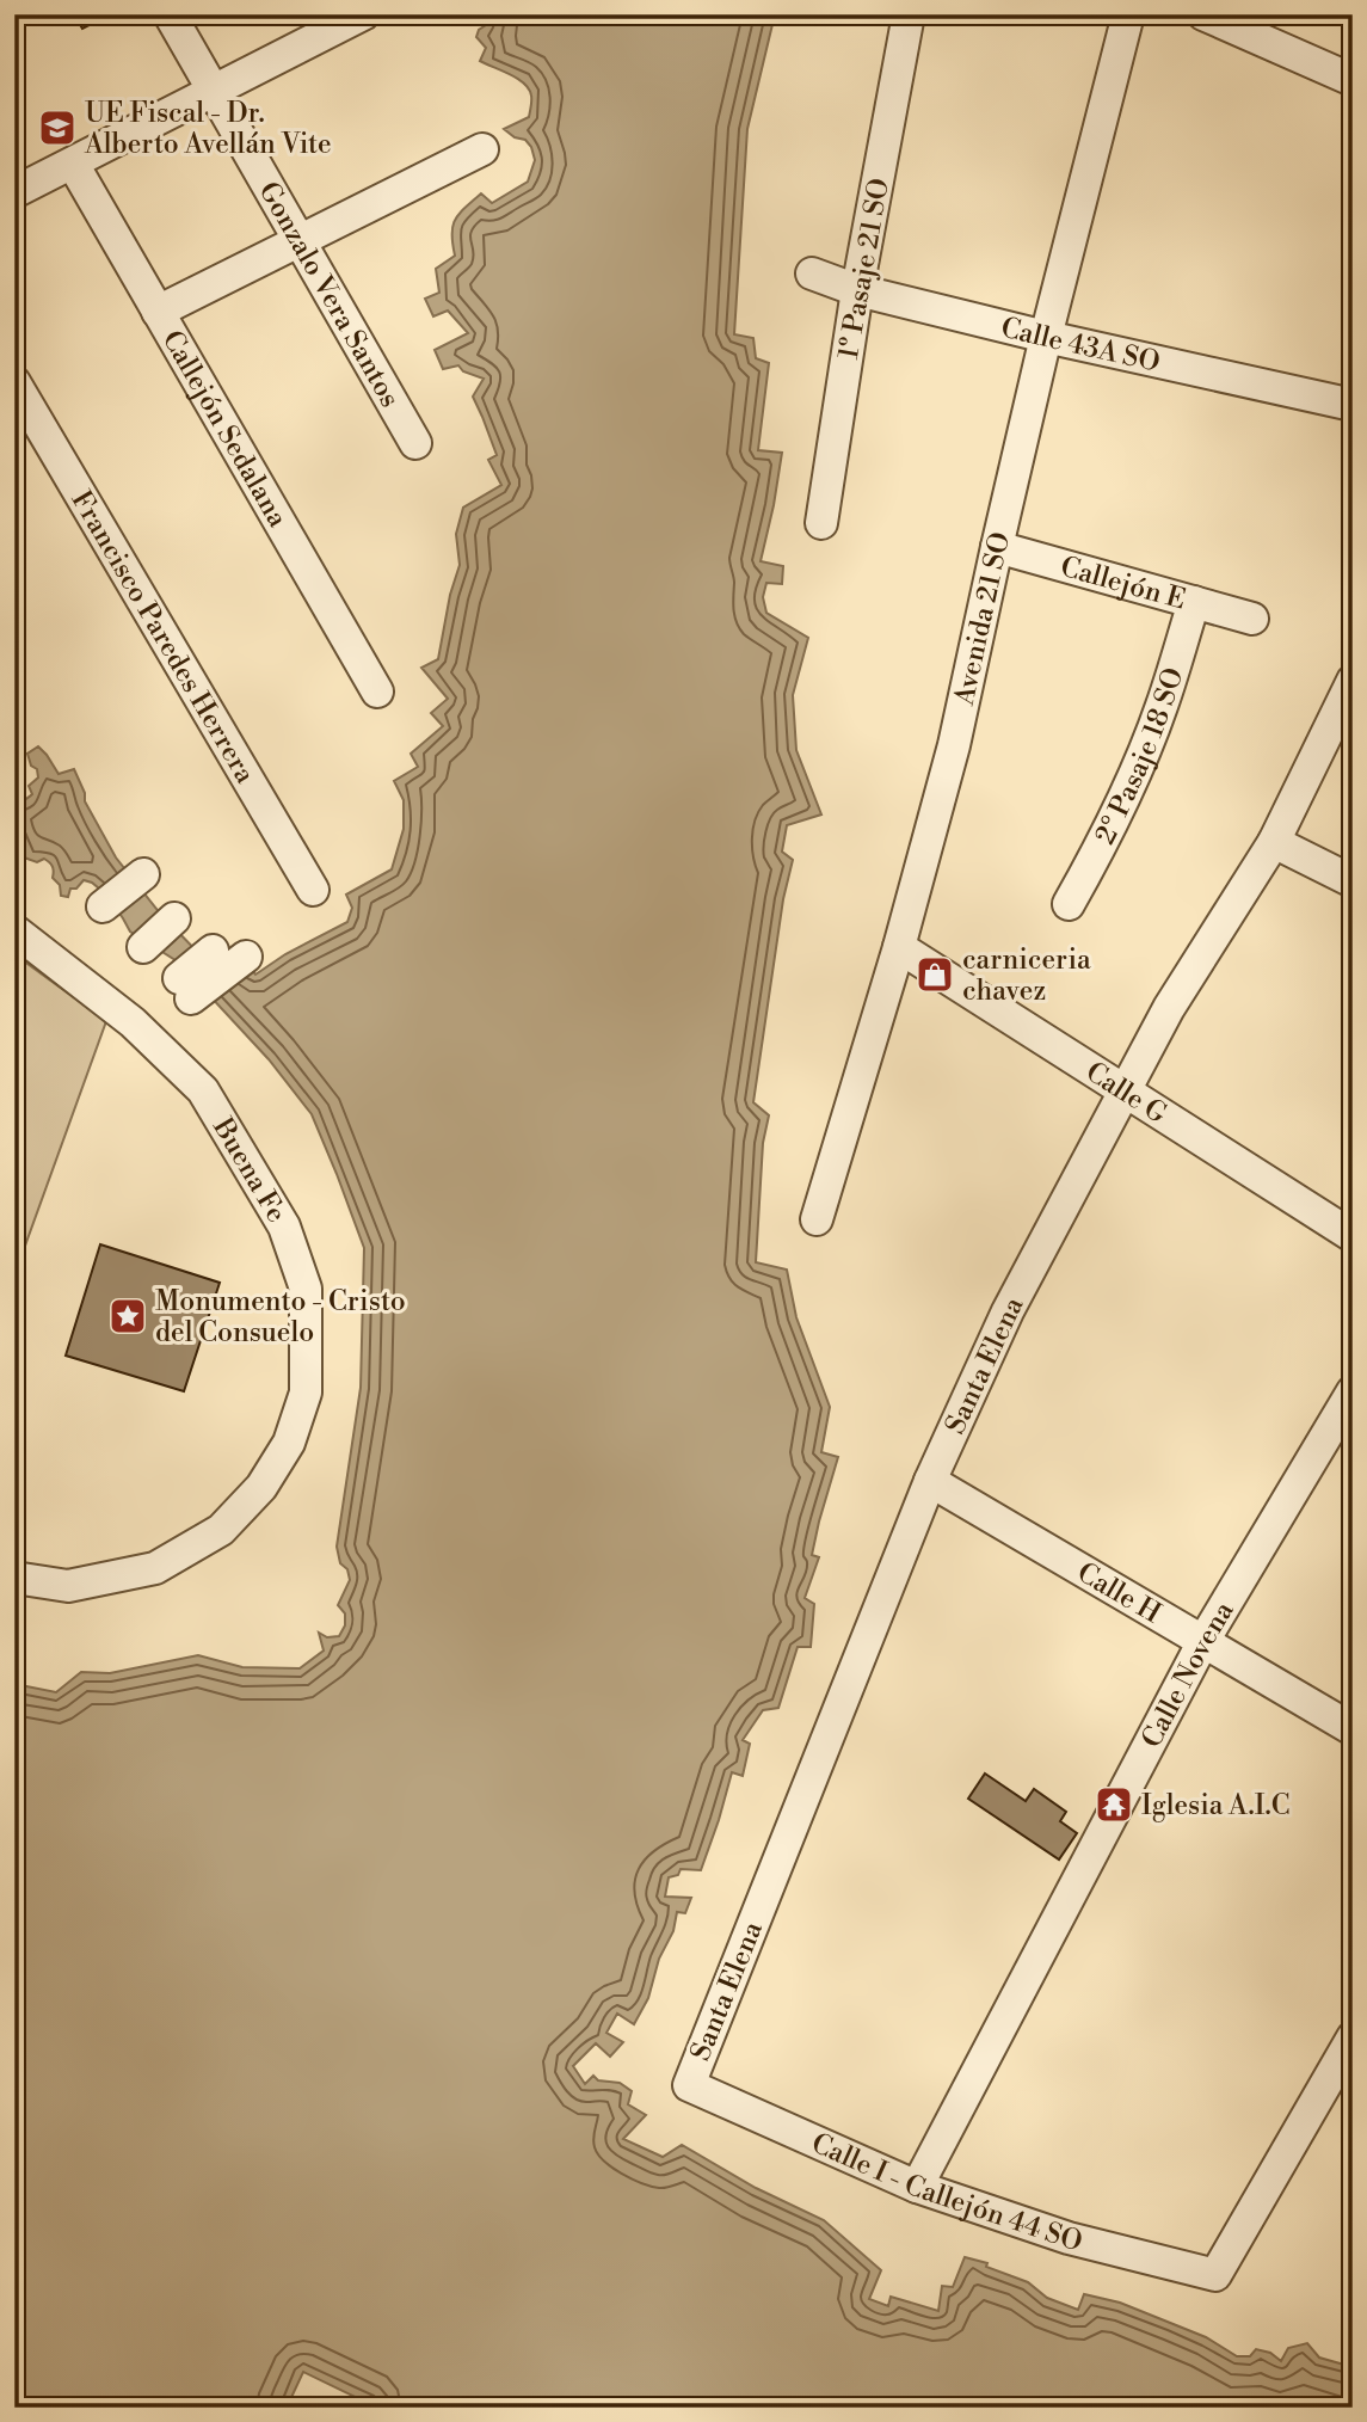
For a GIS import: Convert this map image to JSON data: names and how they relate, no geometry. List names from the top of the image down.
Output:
{
  "streets": {
    "street": [
      "1º Pasaje 21 SO",
      "Gonzalo Vera Santos",
      "Calle 43A SO",
      "Callejón Sedalana",
      "Callejón E",
      "Avenida 21 SO",
      "Francisco Paredes Herrera",
      "2° Pasaje 18 SO",
      "Calle G",
      "Buena Fe",
      "Santa Elena",
      "Calle H",
      "Calle Novena",
      "Calle I - Callejón 44 SO"
    ]
  },
  "crossings": [
    ["1º Pasaje 21 SO", "Calle 43A SO"],
    ["Calle 43A SO", "Avenida 21 SO"],
    ["Callejón E", "Avenida 21 SO"],
    ["Callejón E", "2° Pasaje 18 SO"],
    ["Avenida 21 SO", "Calle G"],
    ["Calle G", "Santa Elena"],
    ["Santa Elena", "Calle H"],
    ["Santa Elena", "Calle I - Callejón 44 SO"],
    ["Calle H", "Calle Novena"],
    ["Calle Novena", "Calle I - Callejón 44 SO"]
  ],
  "places": {
    "school or university": ["UE Fiscal - Dr. Alberto Avellán Vite"],
    "shop": ["carniceria chavez"],
    "place": ["Monumento - Cristo del Consuelo"],
    "temple": ["Iglesia A.I.C"]
  }
}
